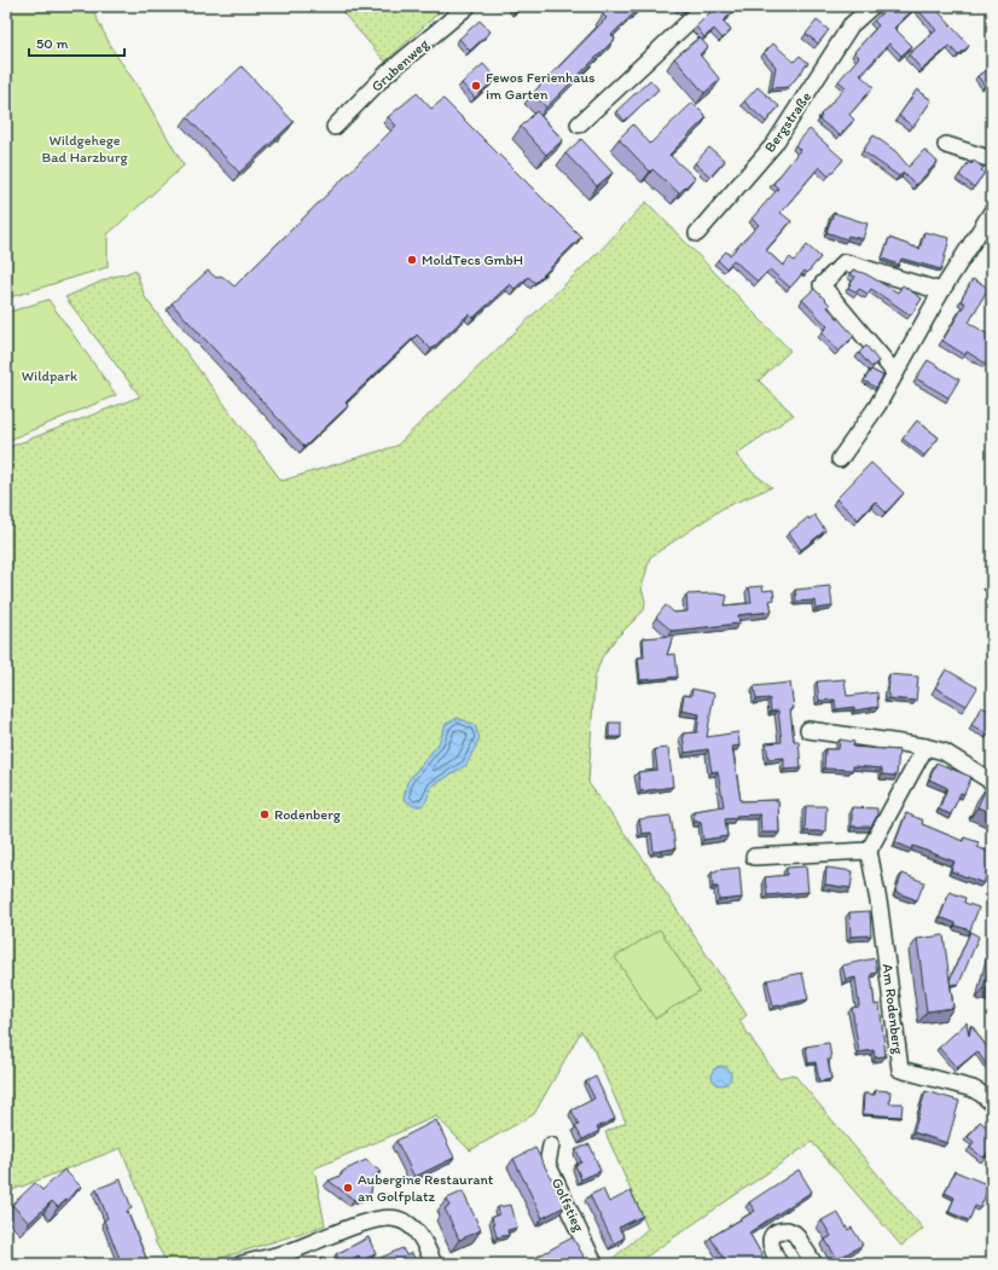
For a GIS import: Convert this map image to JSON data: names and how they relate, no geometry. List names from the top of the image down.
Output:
{
  "streets": {
    "street": [
      "Grubenweg",
      "Bergstraße",
      "Am Rodenberg",
      "Golfstieg"
    ]
  },
  "parks": ["Wildgehege Bad Harzburg", "Wildpark"],
  "places": [
    "Fewos Ferienhaus im Garten",
    "MoldTecs GmbH",
    "Rodenberg",
    "Aubergine Restaurant an Golfplatz"
  ],
  "scale_bar": "50 m"
}
